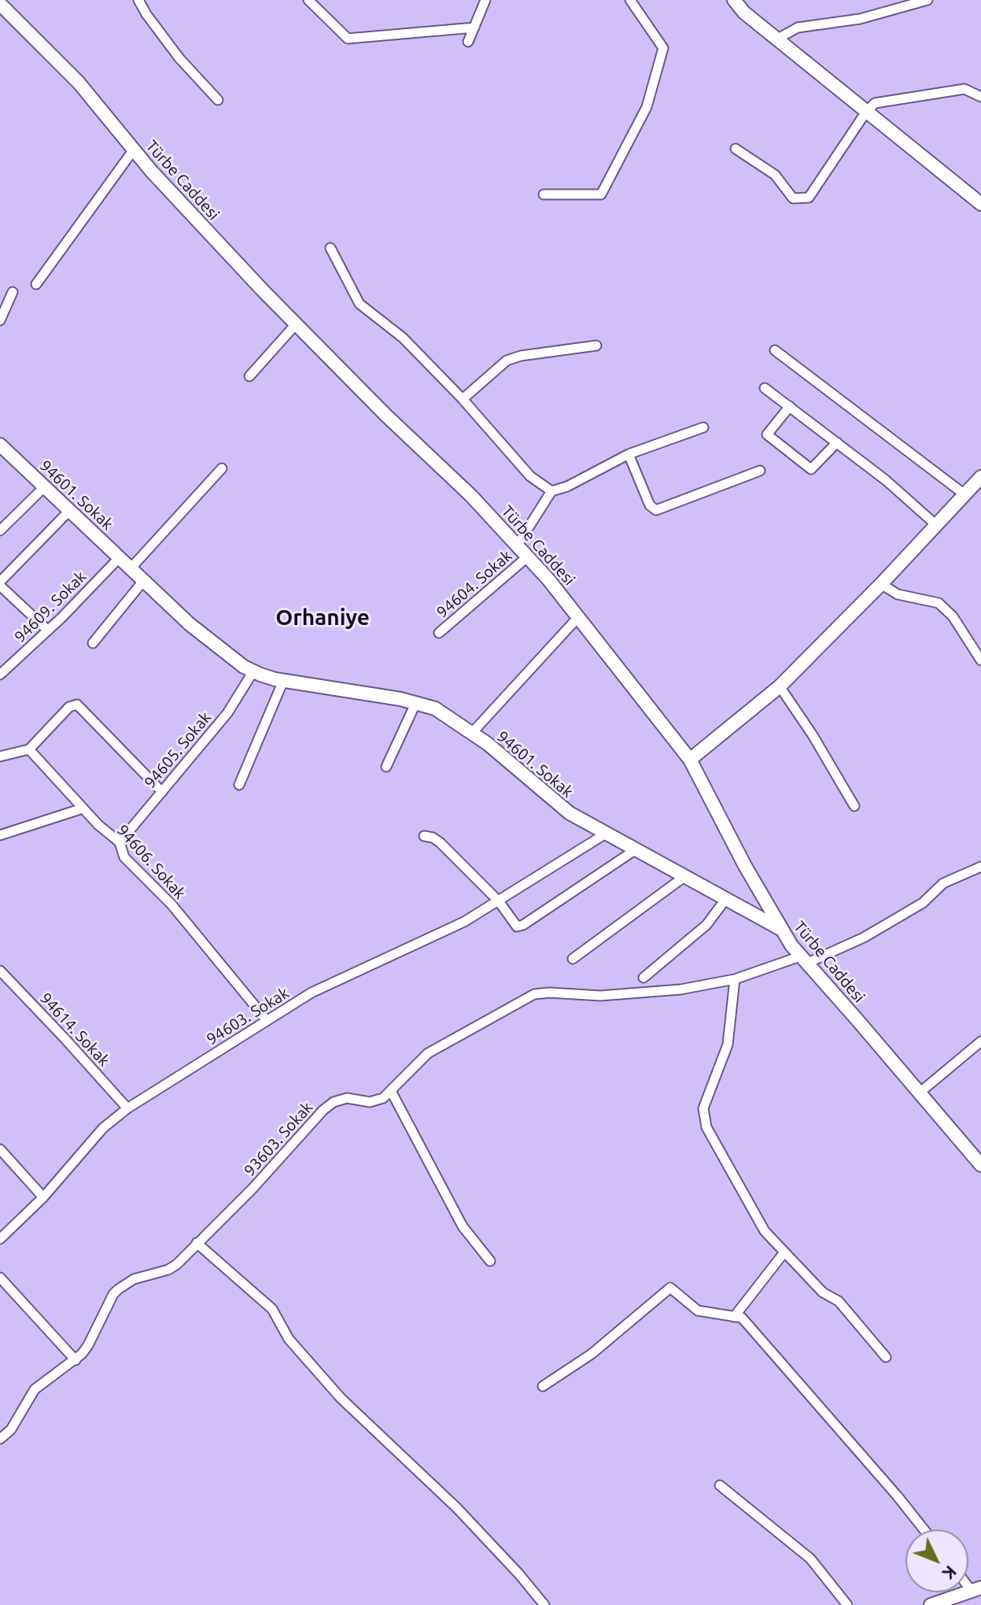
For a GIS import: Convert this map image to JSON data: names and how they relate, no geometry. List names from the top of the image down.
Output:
{
  "streets": {
    "street": [
      "Türbe Caddesi",
      "94601. Sokak",
      "94604. Sokak",
      "94609. Sokak",
      "94605. Sokak",
      "94606. Sokak",
      "94603. Sokak",
      "94614. Sokak",
      "93603. Sokak"
    ]
  },
  "crossings": [
    ["Türbe Caddesi", "94601. Sokak"],
    ["Türbe Caddesi", "94604. Sokak"],
    ["Türbe Caddesi", "93603. Sokak"],
    ["94601. Sokak", "94609. Sokak"],
    ["94601. Sokak", "94605. Sokak"],
    ["94601. Sokak", "94603. Sokak"],
    ["94605. Sokak", "94606. Sokak"],
    ["94606. Sokak", "94603. Sokak"],
    ["94603. Sokak", "94614. Sokak"]
  ],
  "districts": ["Orhaniye"],
  "north": "bottom right"
}
